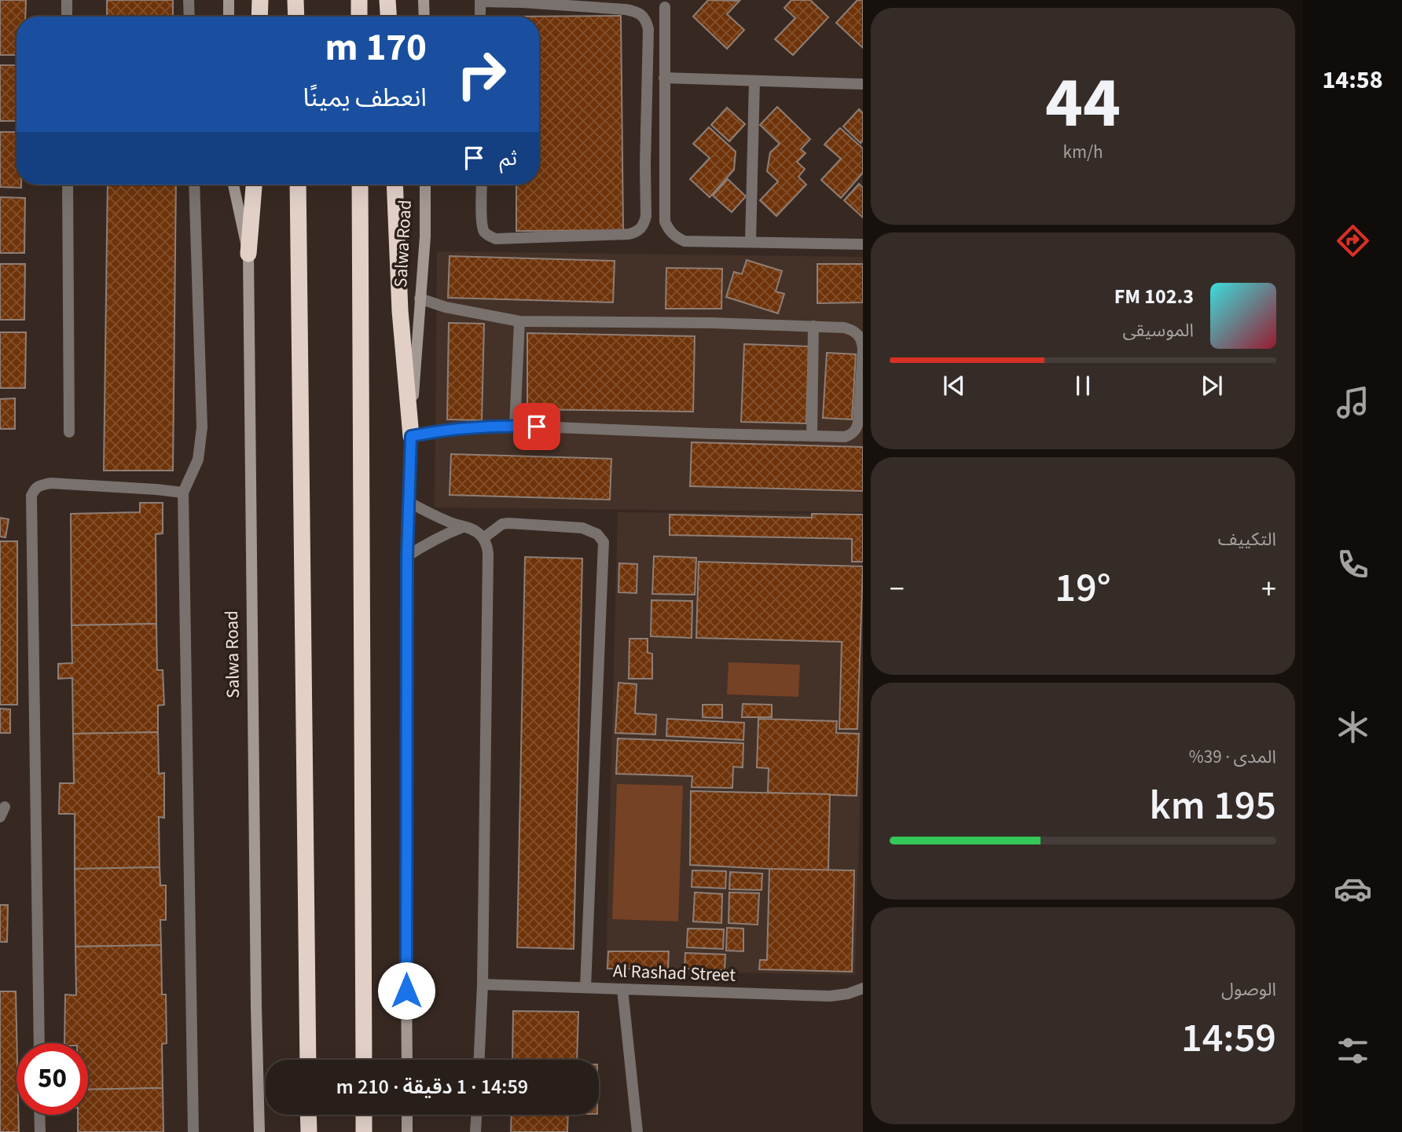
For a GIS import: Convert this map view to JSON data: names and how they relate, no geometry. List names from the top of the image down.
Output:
{
  "streets": {
    "main road": ["Salwa Road"],
    "street": ["Al Rashad Street"]
  },
  "page": {
    "tabs": "14:58",
    "tile": [
      ["44", "km/h"],
      "التكييف",
      ["المدى · 39%", "195 km"],
      ["الوصول", "14:59"]
    ],
    "turn": ["170 m", "انعطف يمينًا"],
    "then": "ثم",
    "song": ["102.3 FM", "الموسيقى"],
    "heat": ["−", "19°", "+"],
    "limit": "50",
    "trip": "14:59 · 1 دقيقة · 210 m"
  }
}
